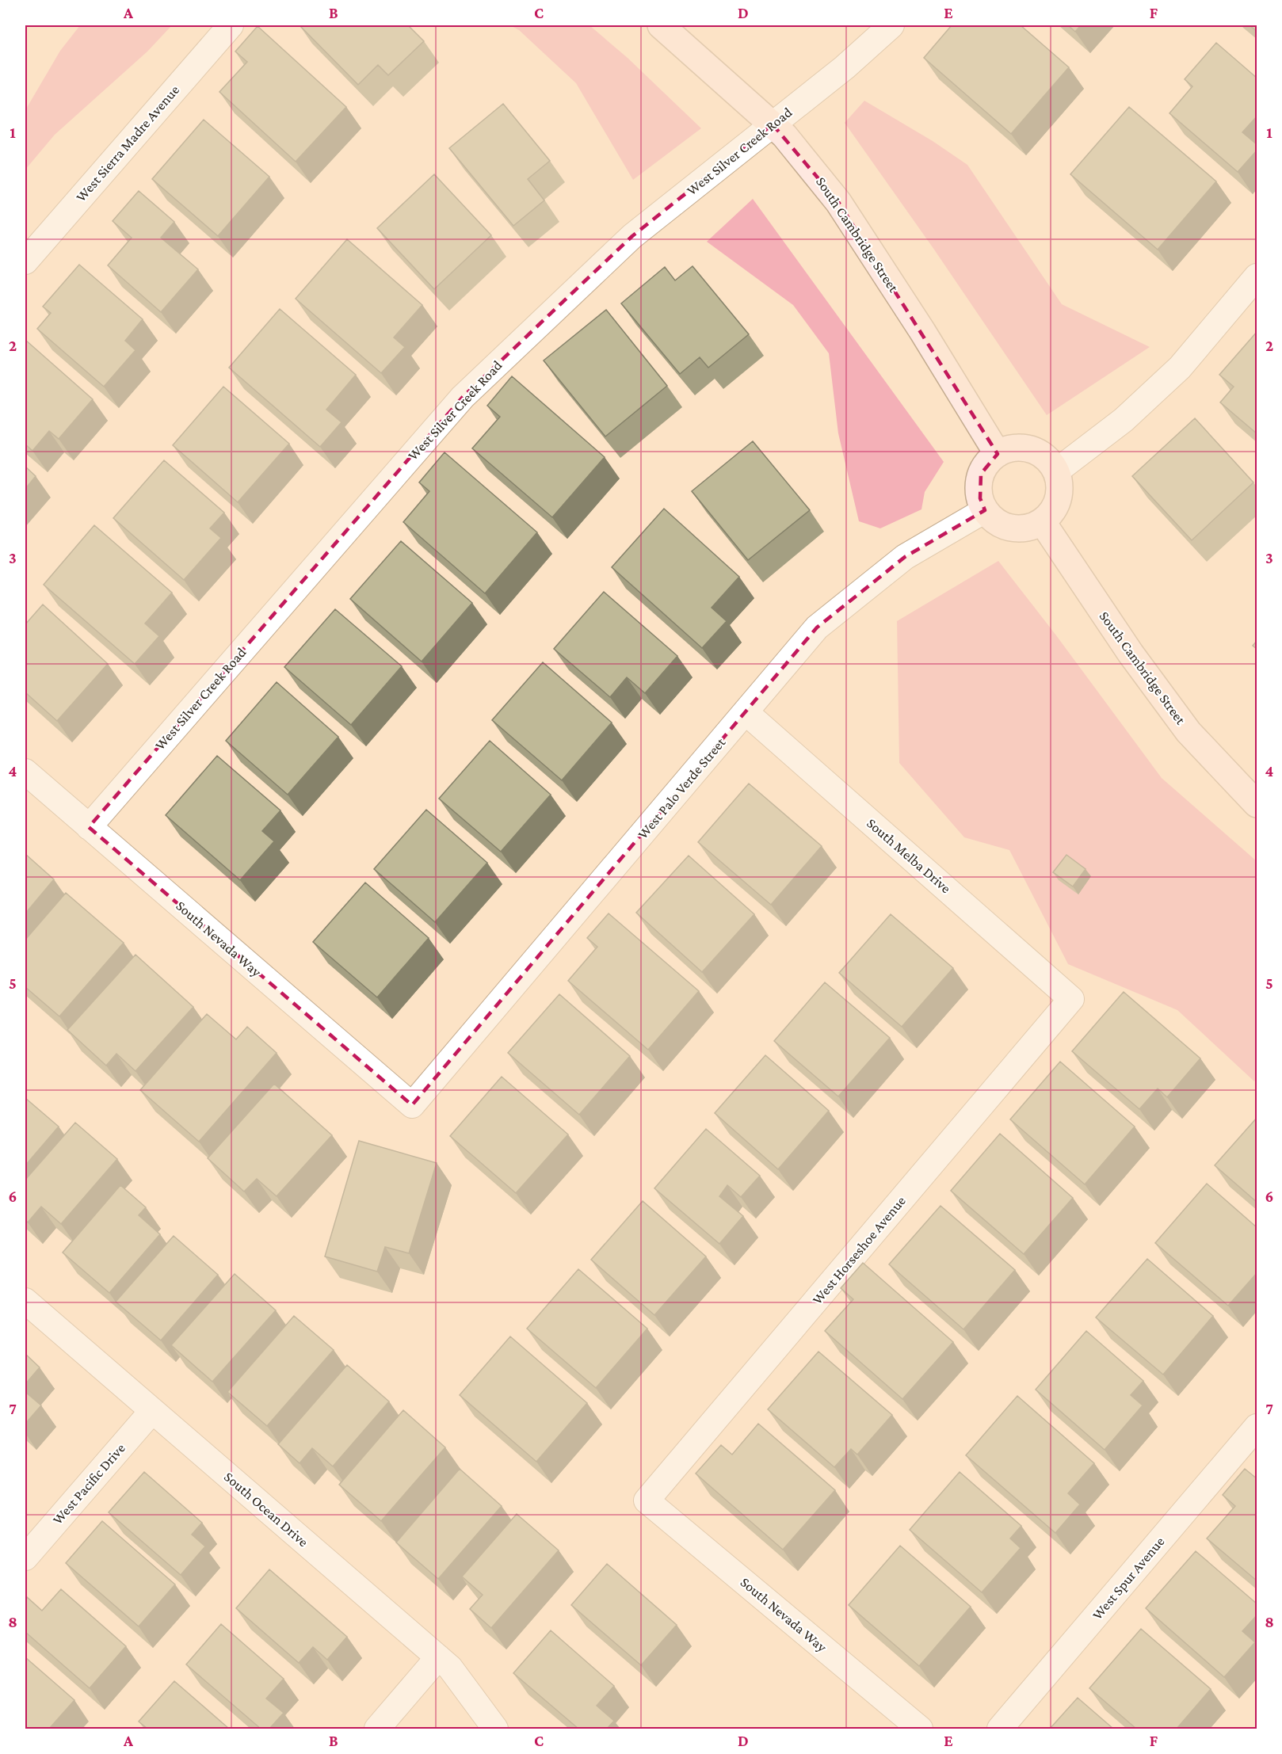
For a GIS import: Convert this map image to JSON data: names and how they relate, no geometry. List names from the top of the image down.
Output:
{
  "streets": {
    "street": [
      "West Sierra Madre Avenue",
      "West Silver Creek Road",
      "South Cambridge Street",
      "West Palo Verde Street",
      "South Melba Drive",
      "South Nevada Way",
      "West Horseshoe Avenue",
      "West Pacific Drive",
      "South Ocean Drive",
      "West Spur Avenue"
    ]
  },
  "crossings": [
    ["West Silver Creek Road", "South Cambridge Street"],
    ["West Silver Creek Road", "South Nevada Way"],
    ["South Cambridge Street", "West Palo Verde Street"],
    ["West Palo Verde Street", "South Melba Drive"],
    ["West Palo Verde Street", "South Nevada Way"],
    ["South Melba Drive", "West Horseshoe Avenue"],
    ["South Nevada Way", "West Horseshoe Avenue"],
    ["West Pacific Drive", "South Ocean Drive"]
  ],
  "grid": {
    "columns": [
      "A",
      "B",
      "C",
      "D",
      "E",
      "F"
    ],
    "rows": [
      "1",
      "2",
      "3",
      "4",
      "5",
      "6",
      "7",
      "8"
    ]
  }
}
